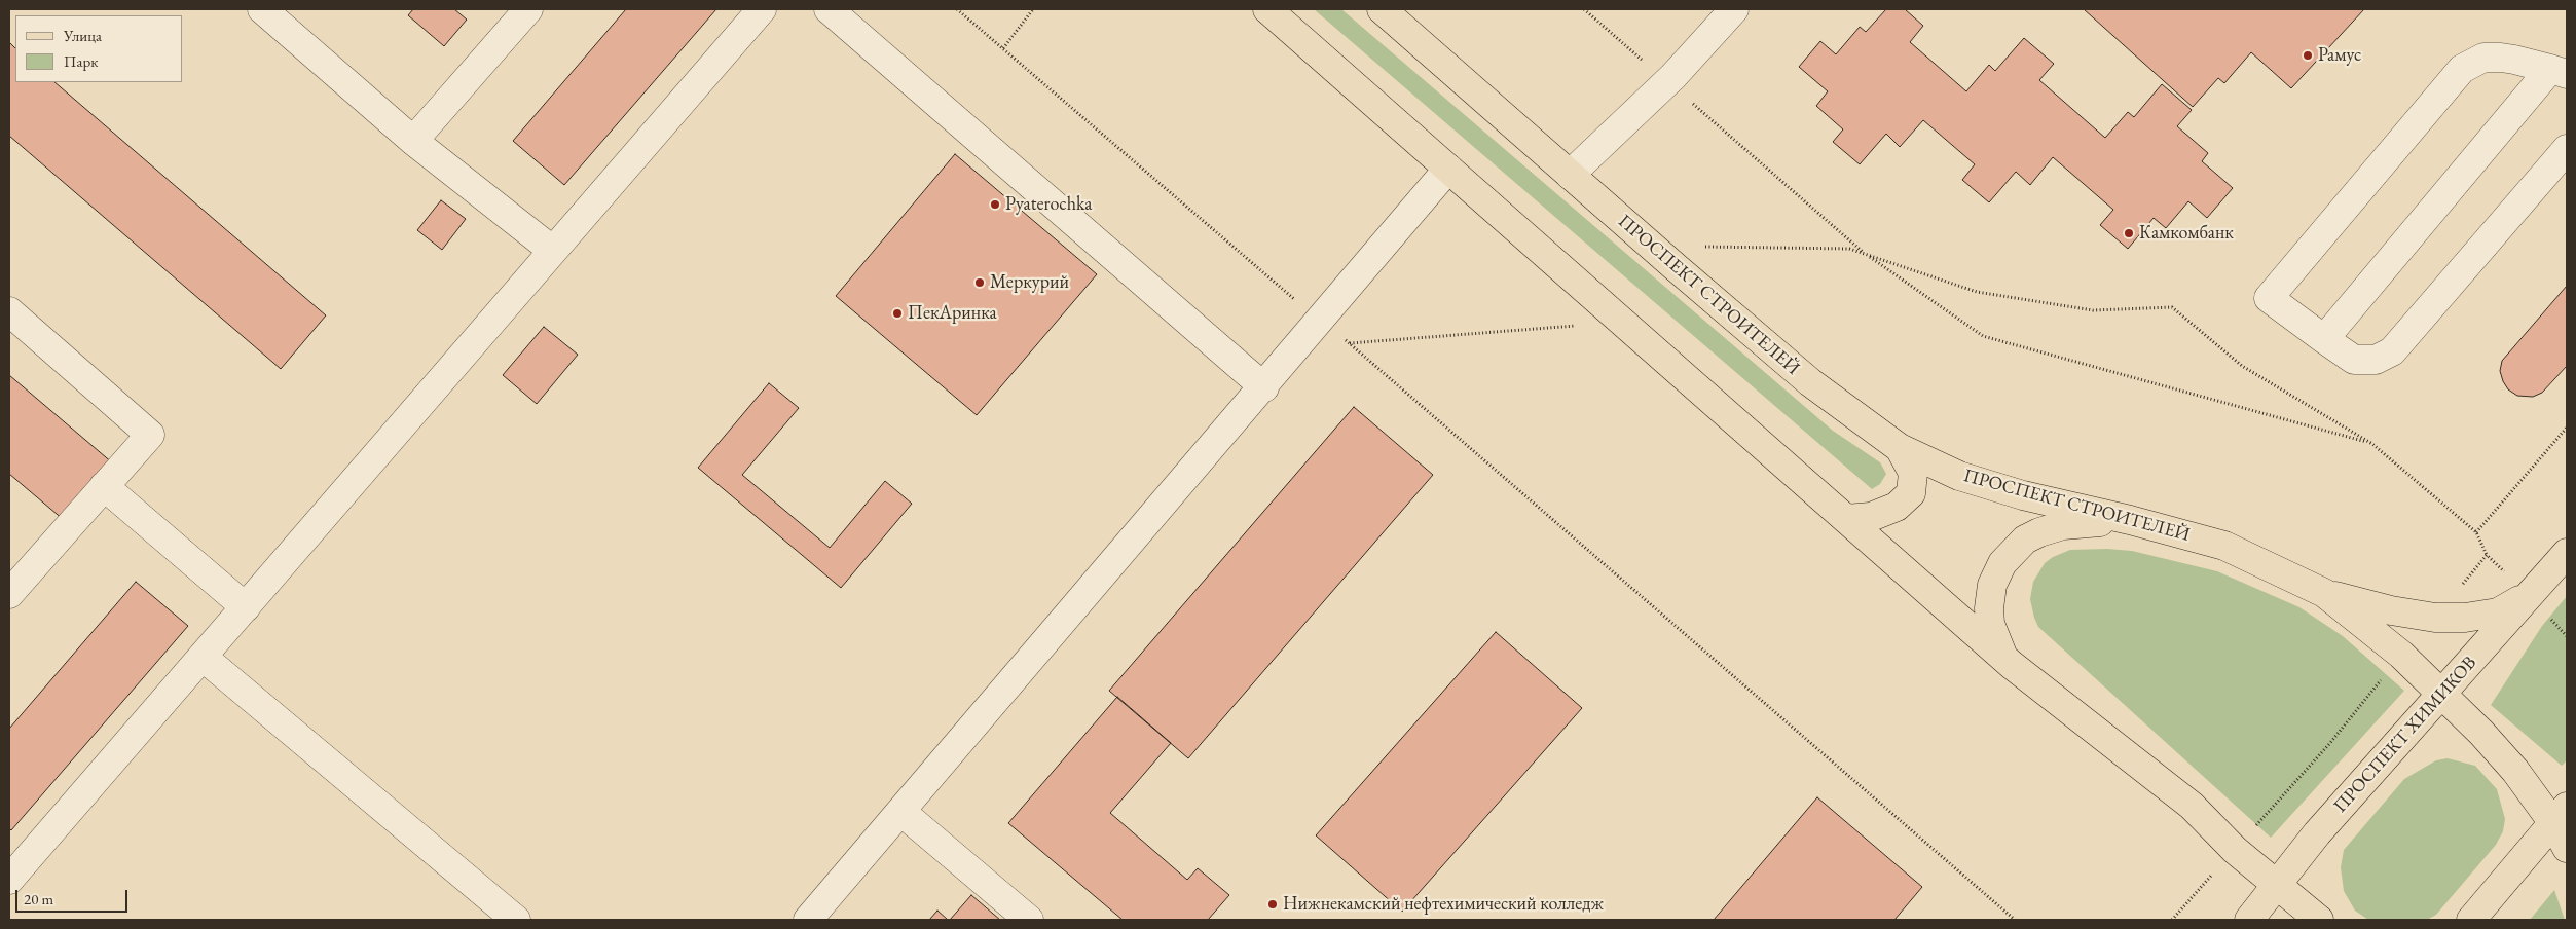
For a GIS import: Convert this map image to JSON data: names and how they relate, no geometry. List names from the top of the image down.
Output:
{
  "streets": {
    "main road": ["ПРОСПЕКТ СТРОИТЕЛЕЙ", "ПРОСПЕКТ ХИМИКОВ"]
  },
  "crossings": [
    ["ПРОСПЕКТ СТРОИТЕЛЕЙ", "ПРОСПЕКТ ХИМИКОВ"]
  ],
  "places": [
    "Рамус",
    "Pyaterochka",
    "Камкомбанк",
    "Меркурий",
    "ПекАринка",
    "Нижнекамский нефтехимический колледж"
  ],
  "legend": ["Улица", "Парк"],
  "scale_bar": "20 m"
}
